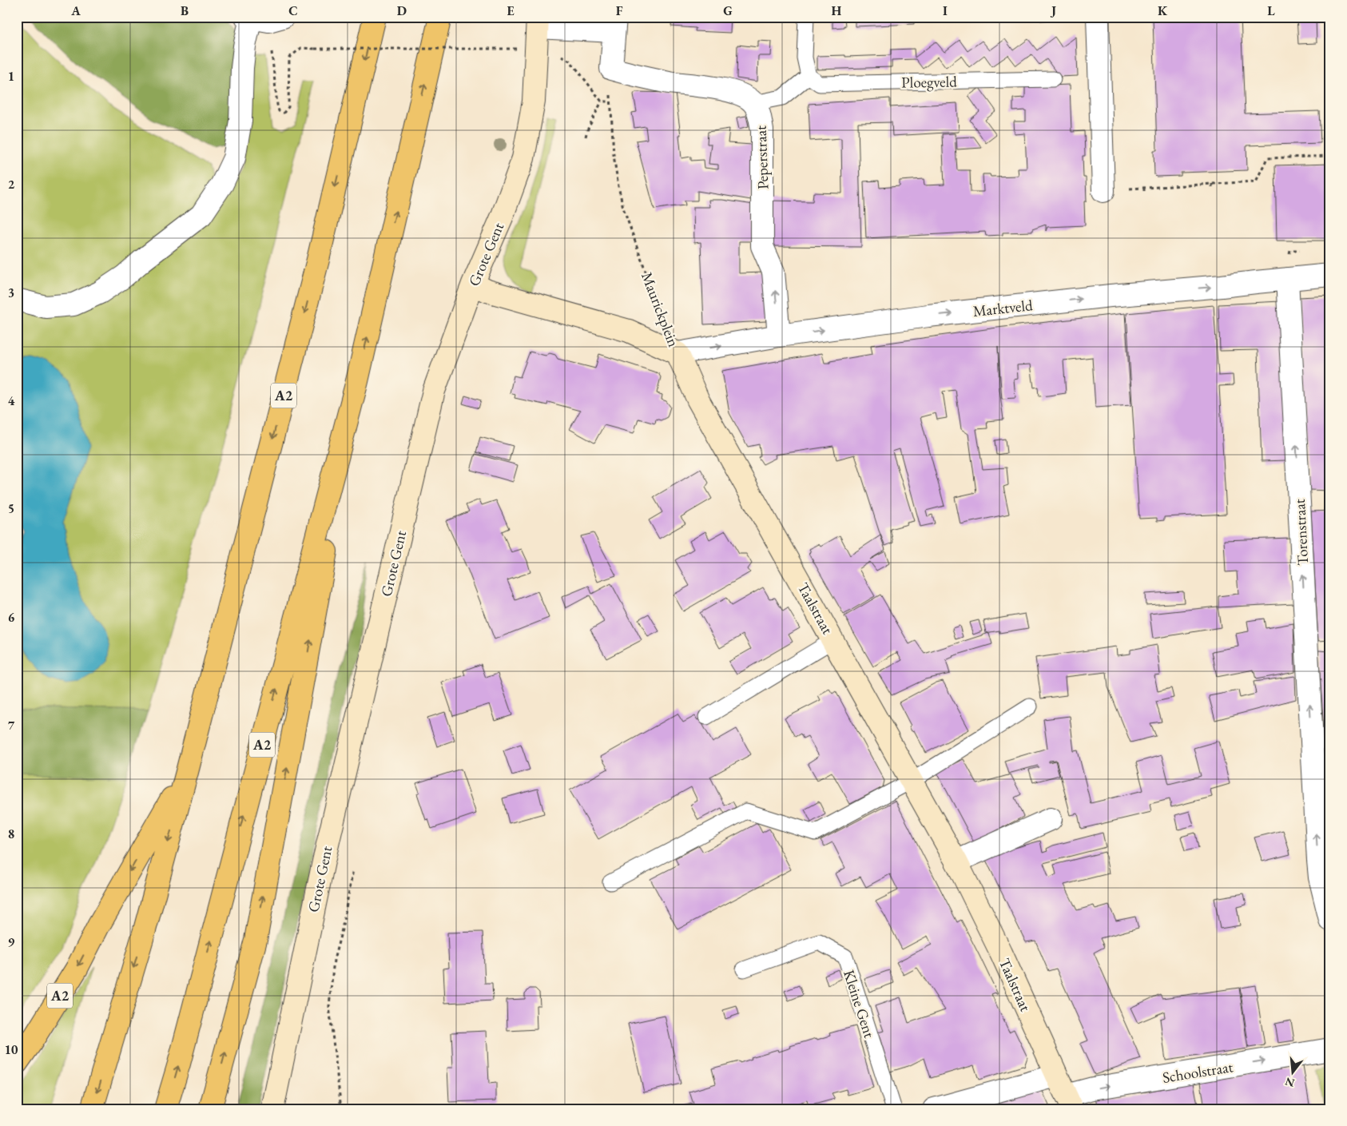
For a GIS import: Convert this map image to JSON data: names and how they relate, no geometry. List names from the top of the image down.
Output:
{
  "streets": {
    "highway": ["A2"],
    "street": [
      "Peperstraat",
      "Grote Gent",
      "Marktveld",
      "Maurickplein",
      "Torenstraat",
      "Taalstraat",
      "Schoolstraat"
    ],
    "lane": ["Ploegveld", "Kleine Gent"]
  },
  "crossings": [
    ["Peperstraat", "Marktveld"],
    ["Grote Gent", "Maurickplein"],
    ["Marktveld", "Maurickplein"],
    ["Marktveld", "Torenstraat"],
    ["Marktveld", "Taalstraat"],
    ["Maurickplein", "Taalstraat"],
    ["Taalstraat", "Schoolstraat"]
  ],
  "one_way": [
    "Peperstraat",
    "Marktveld",
    "Torenstraat",
    "Schoolstraat"
  ],
  "north": "bottom",
  "grid": {
    "columns": [
      "A",
      "B",
      "C",
      "D",
      "E",
      "F",
      "G",
      "H",
      "I",
      "J",
      "K",
      "L"
    ],
    "rows": [
      "1",
      "2",
      "3",
      "4",
      "5",
      "6",
      "7",
      "8",
      "9",
      "10"
    ]
  }
}
